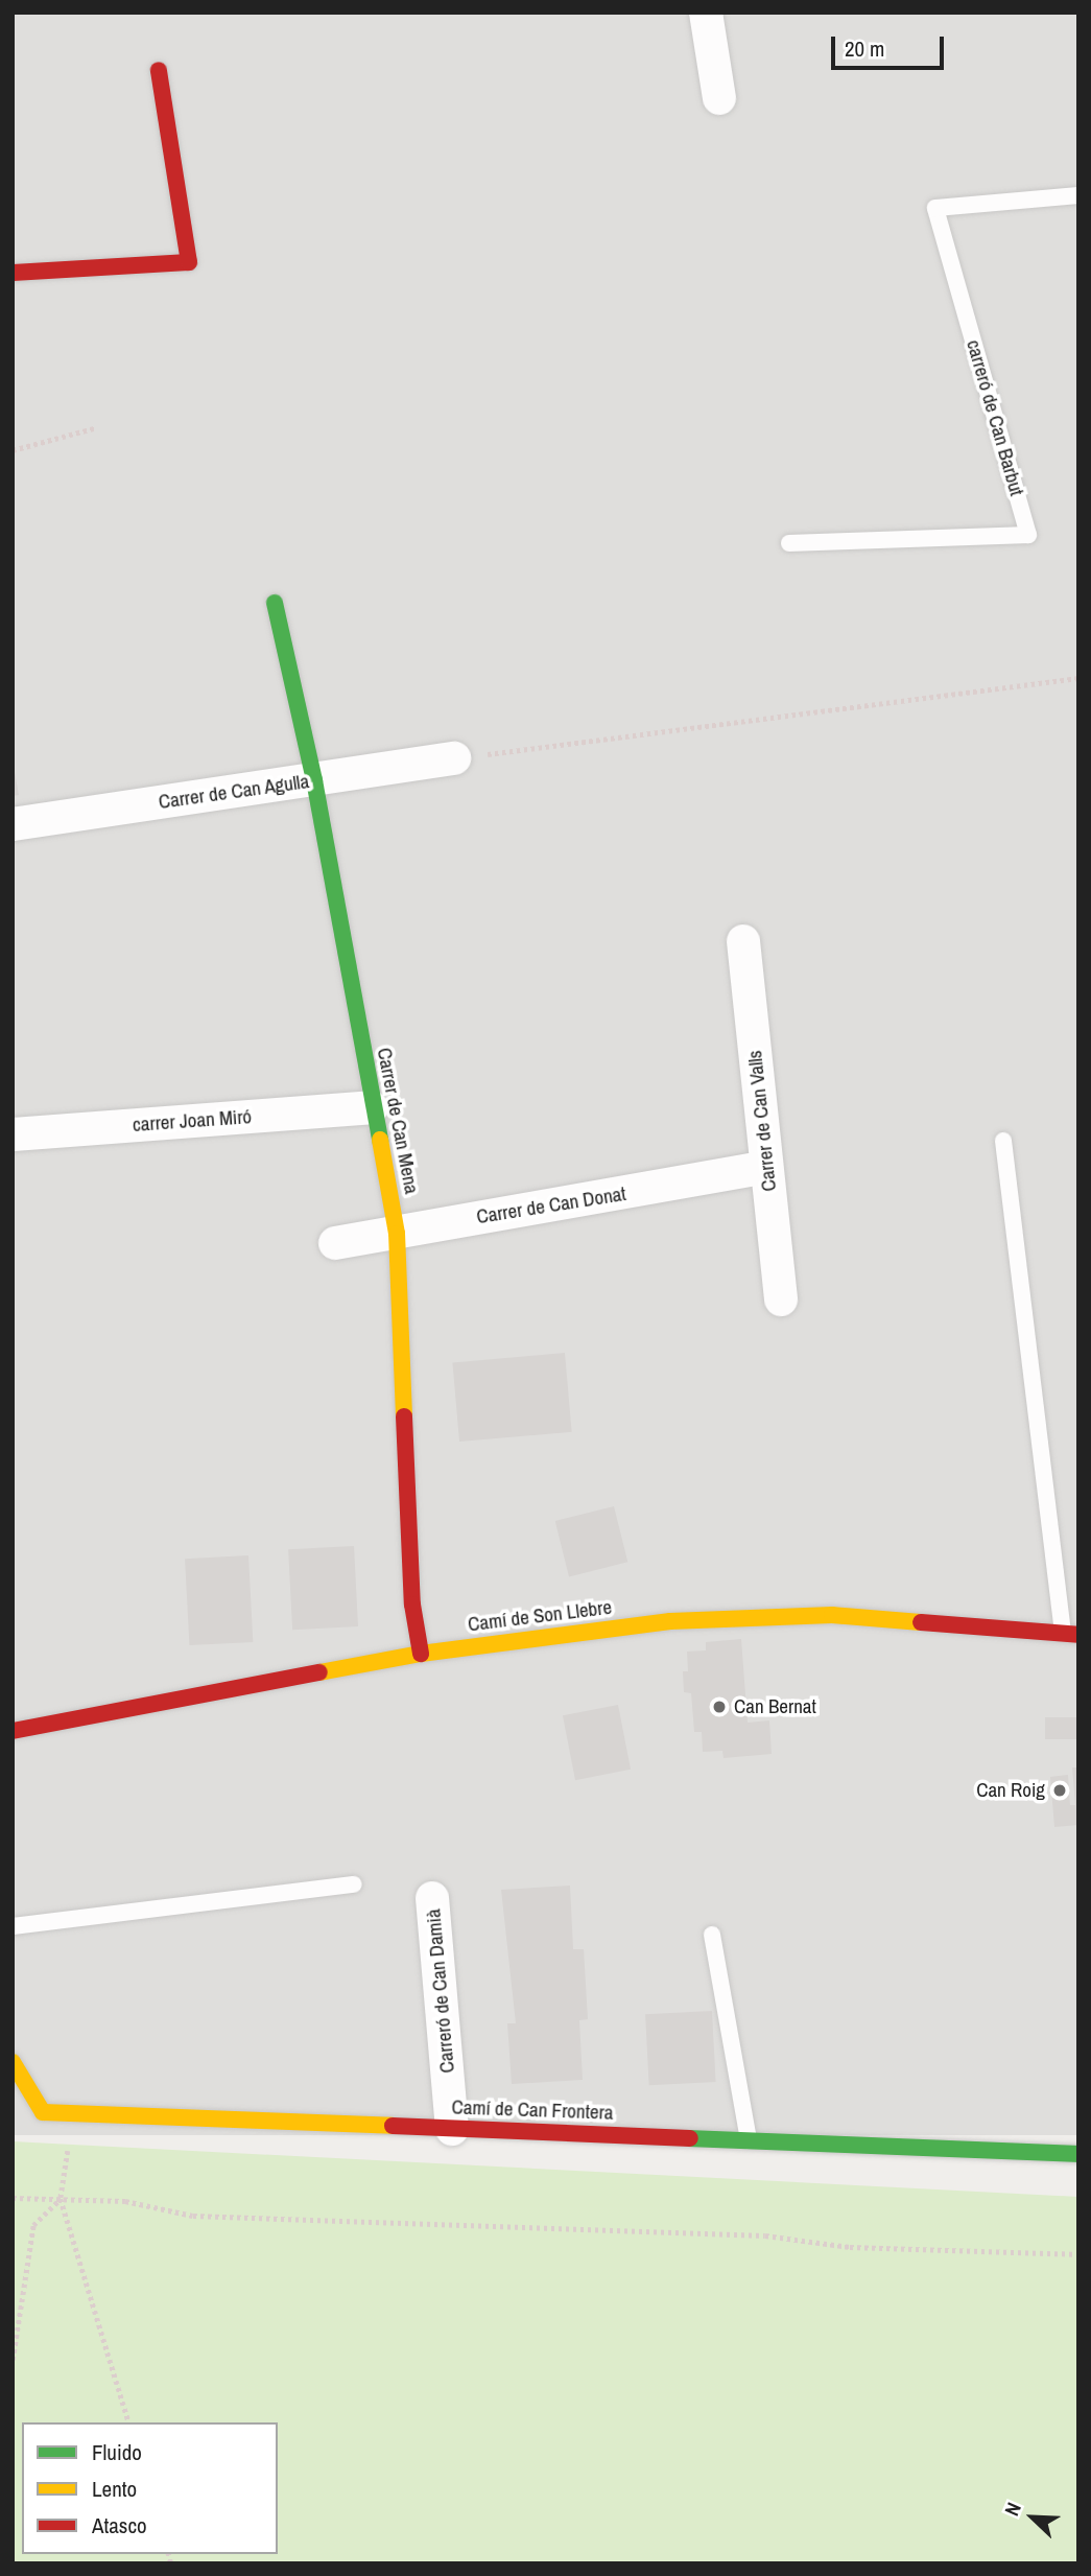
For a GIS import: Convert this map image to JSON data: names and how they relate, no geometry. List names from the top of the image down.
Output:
{
  "streets": {
    "street": [
      "Carrer de Can Agulla",
      "carrer Joan Miró",
      "Carrer de Can Mena",
      "Carrer de Can Valls",
      "Carrer de Can Donat",
      "Camí de Son Llebre",
      "Carreró de Can Damià",
      "Camí de Can Frontera"
    ],
    "lane": ["carreró de Can Barbut"]
  },
  "crossings": [
    ["Carrer de Can Agulla", "Carrer de Can Mena"],
    ["carrer Joan Miró", "Carrer de Can Mena"],
    ["Carrer de Can Mena", "Carrer de Can Donat"],
    ["Carrer de Can Mena", "Camí de Son Llebre"],
    ["Carrer de Can Valls", "Carrer de Can Donat"],
    ["Carreró de Can Damià", "Camí de Can Frontera"]
  ],
  "places": ["Can Bernat", "Can Roig"],
  "legend": ["Fluido", "Lento", "Atasco"],
  "scale_bar": "20 m",
  "north": "top left"
}
